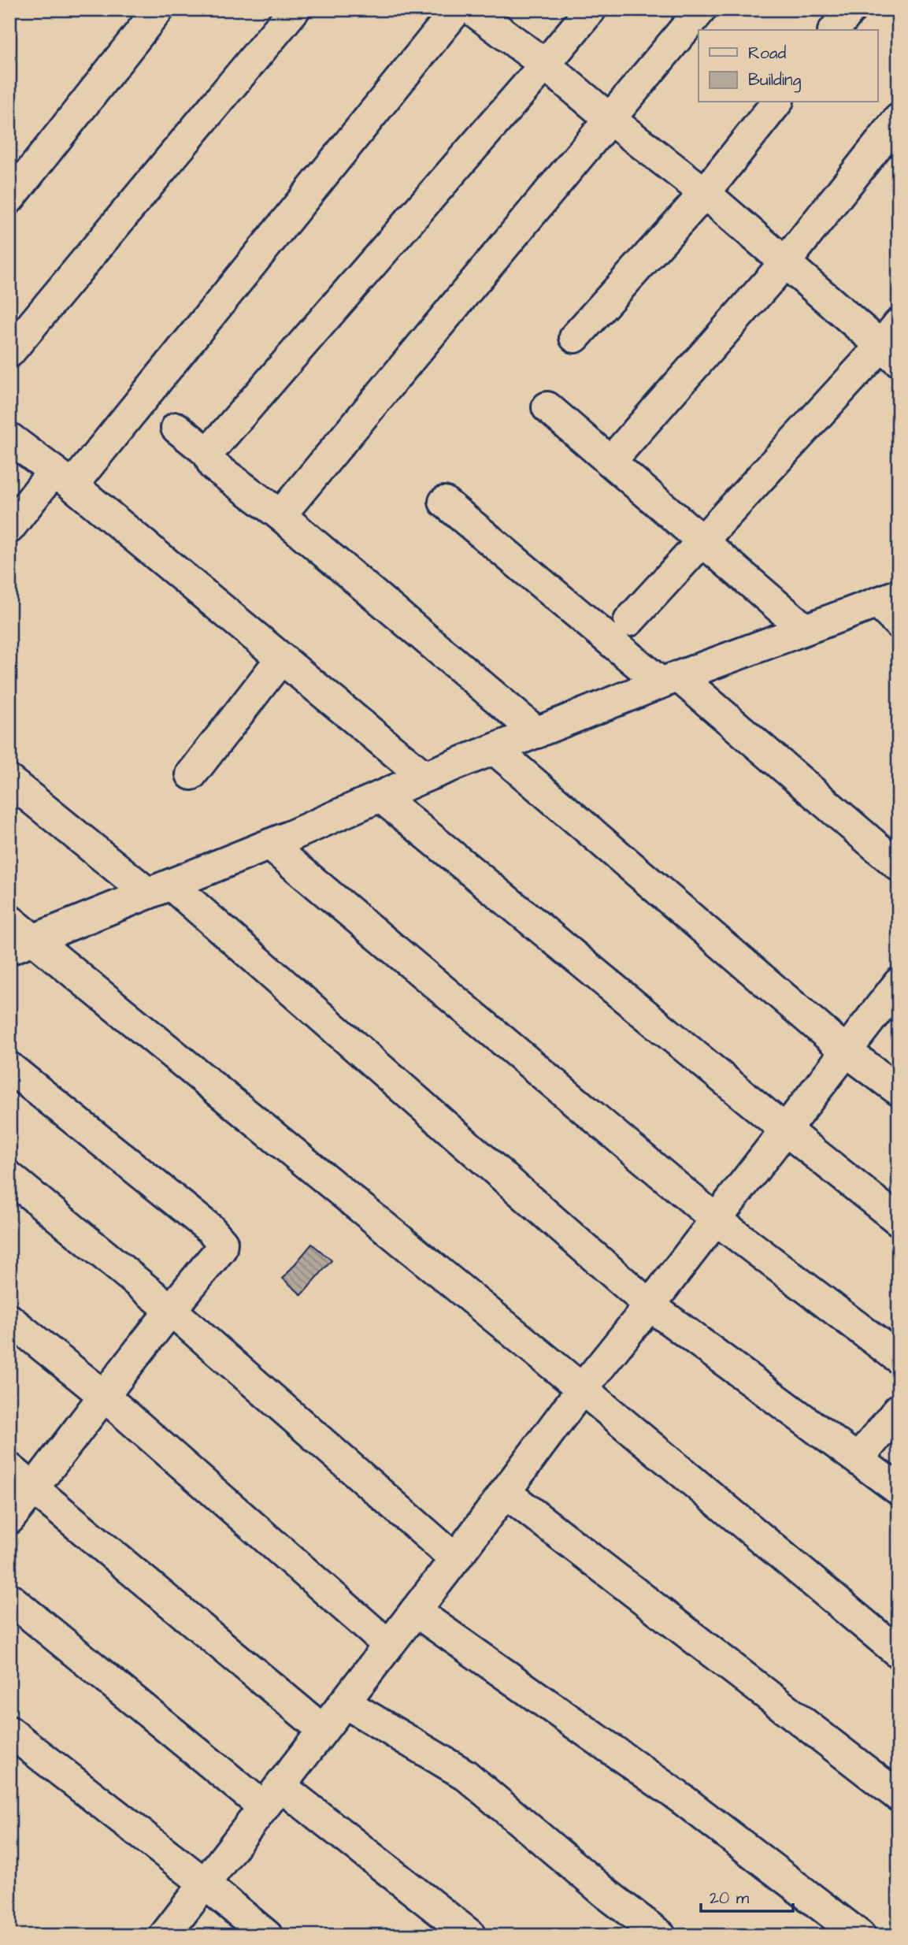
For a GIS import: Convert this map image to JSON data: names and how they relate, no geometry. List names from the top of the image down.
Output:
{
  "legend": ["Road", "Building"],
  "scale_bar": "20 m"
}
